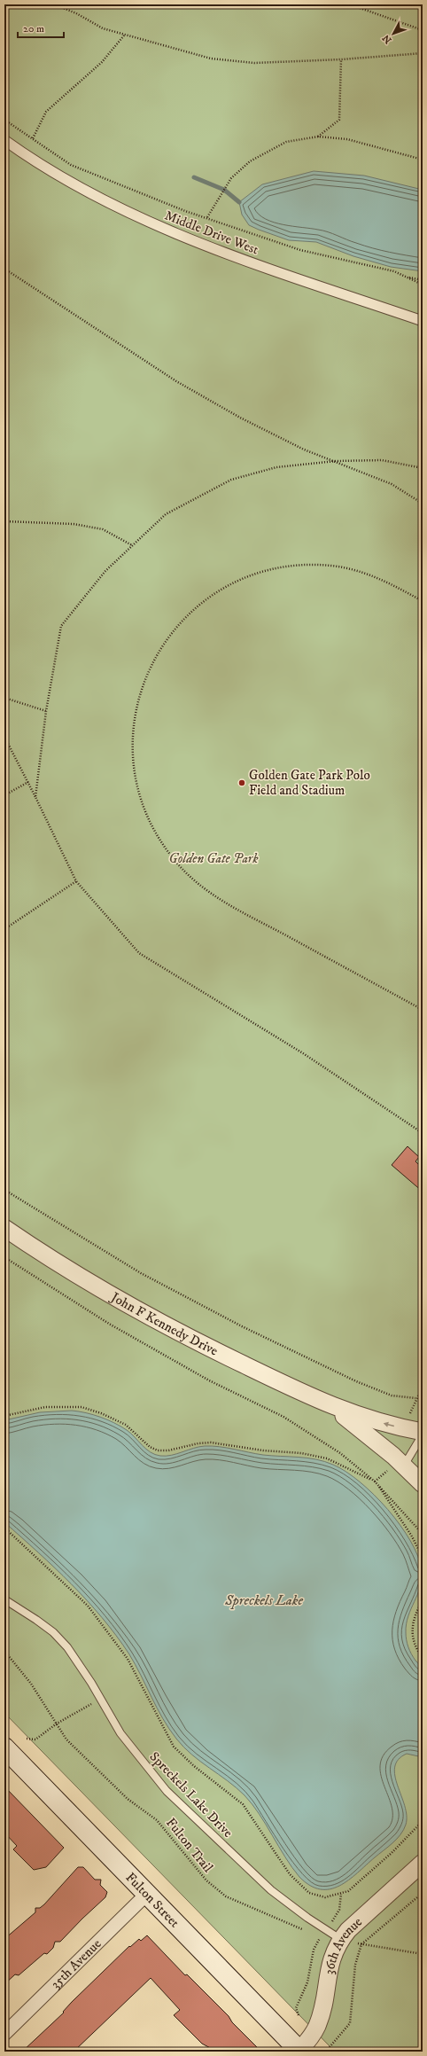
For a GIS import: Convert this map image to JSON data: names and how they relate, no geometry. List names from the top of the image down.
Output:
{
  "streets": {
    "main road": ["Fulton Street"],
    "street": [
      "Middle Drive West",
      "John F Kennedy Drive",
      "36th Avenue",
      "35th Avenue"
    ],
    "lane": ["Spreckels Lake Drive"],
    "path": ["Fulton Trail"]
  },
  "crossings": [
    ["Spreckels Lake Drive", "36th Avenue"],
    ["Fulton Street", "36th Avenue"],
    ["Fulton Street", "35th Avenue"]
  ],
  "water": ["Spreckels Lake"],
  "parks": ["Golden Gate Park"],
  "places": ["Golden Gate Park Polo Field and Stadium"],
  "scale_bar": "20 m",
  "north": "bottom left"
}
